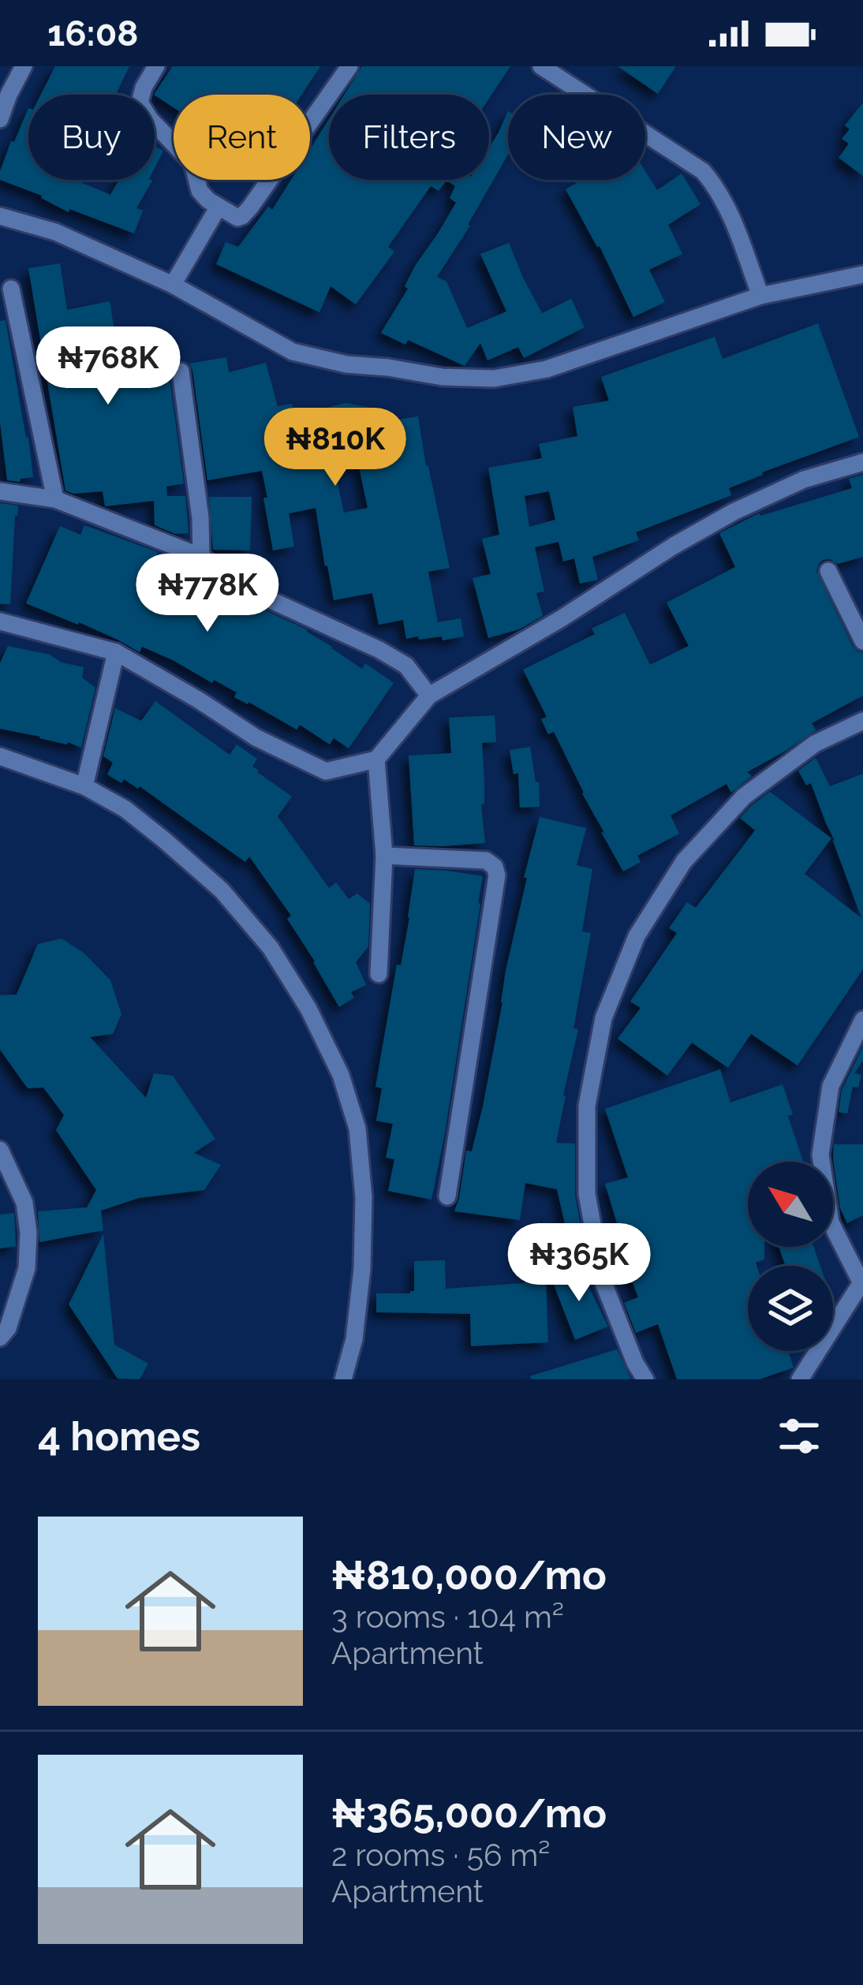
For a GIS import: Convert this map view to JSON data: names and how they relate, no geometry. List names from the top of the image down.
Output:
{
  "north": "top left",
  "page": {
    "status": "16:08",
    "chip": [
      "Buy",
      "Rent",
      "Filters",
      "New"
    ],
    "price": [
      "₦768K",
      "₦810K",
      "₦778K",
      "₦365K"
    ],
    "heading": "4 homes",
    "list": [
      {
        "name": "₦810,000/mo",
        "note": "3 rooms · 104 m² · Apartment"
      },
      {
        "name": "₦365,000/mo",
        "note": "2 rooms · 56 m² · Apartment"
      }
    ]
  }
}
